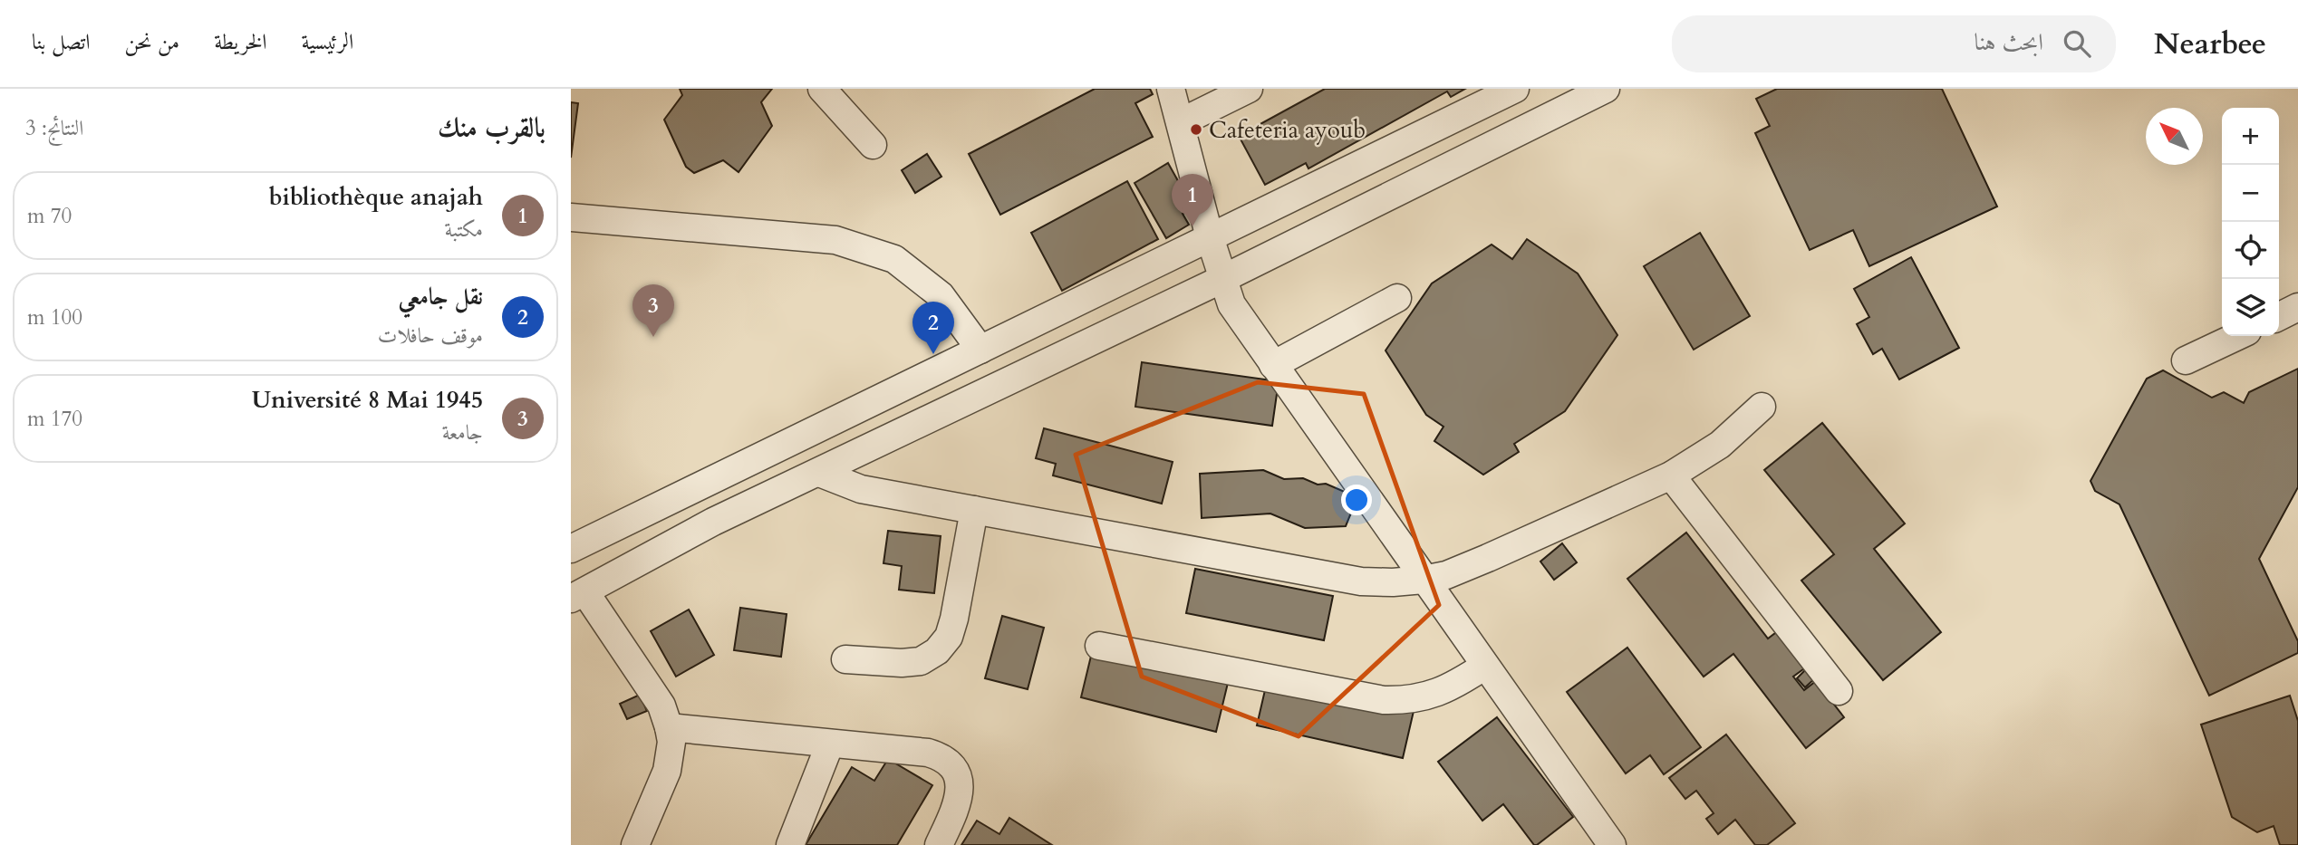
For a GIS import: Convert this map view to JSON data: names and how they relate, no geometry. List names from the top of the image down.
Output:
{
  "places": ["Cafeteria ayoub"],
  "north": "top left",
  "page": {
    "header": "Nearbee",
    "search": "ابحث هنا",
    "nav": [
      "الرئيسية",
      "الخريطة",
      "من نحن",
      "اتصل بنا"
    ],
    "heading": ["بالقرب منك", "النتائج: 3"],
    "map_buttons": ["+", "−"],
    "list": [
      {
        "mark": "1",
        "name": "bibliothèque anajah",
        "note": "مكتبة",
        "value": "70 m"
      },
      {
        "mark": "2",
        "name": "نقل جامعي",
        "note": "موقف حافلات",
        "value": "100 m"
      },
      {
        "mark": "3",
        "name": "Université 8 Mai 1945",
        "note": "جامعة",
        "value": "170 m"
      }
    ],
    "pins": ["1", "3", "2"]
  }
}
